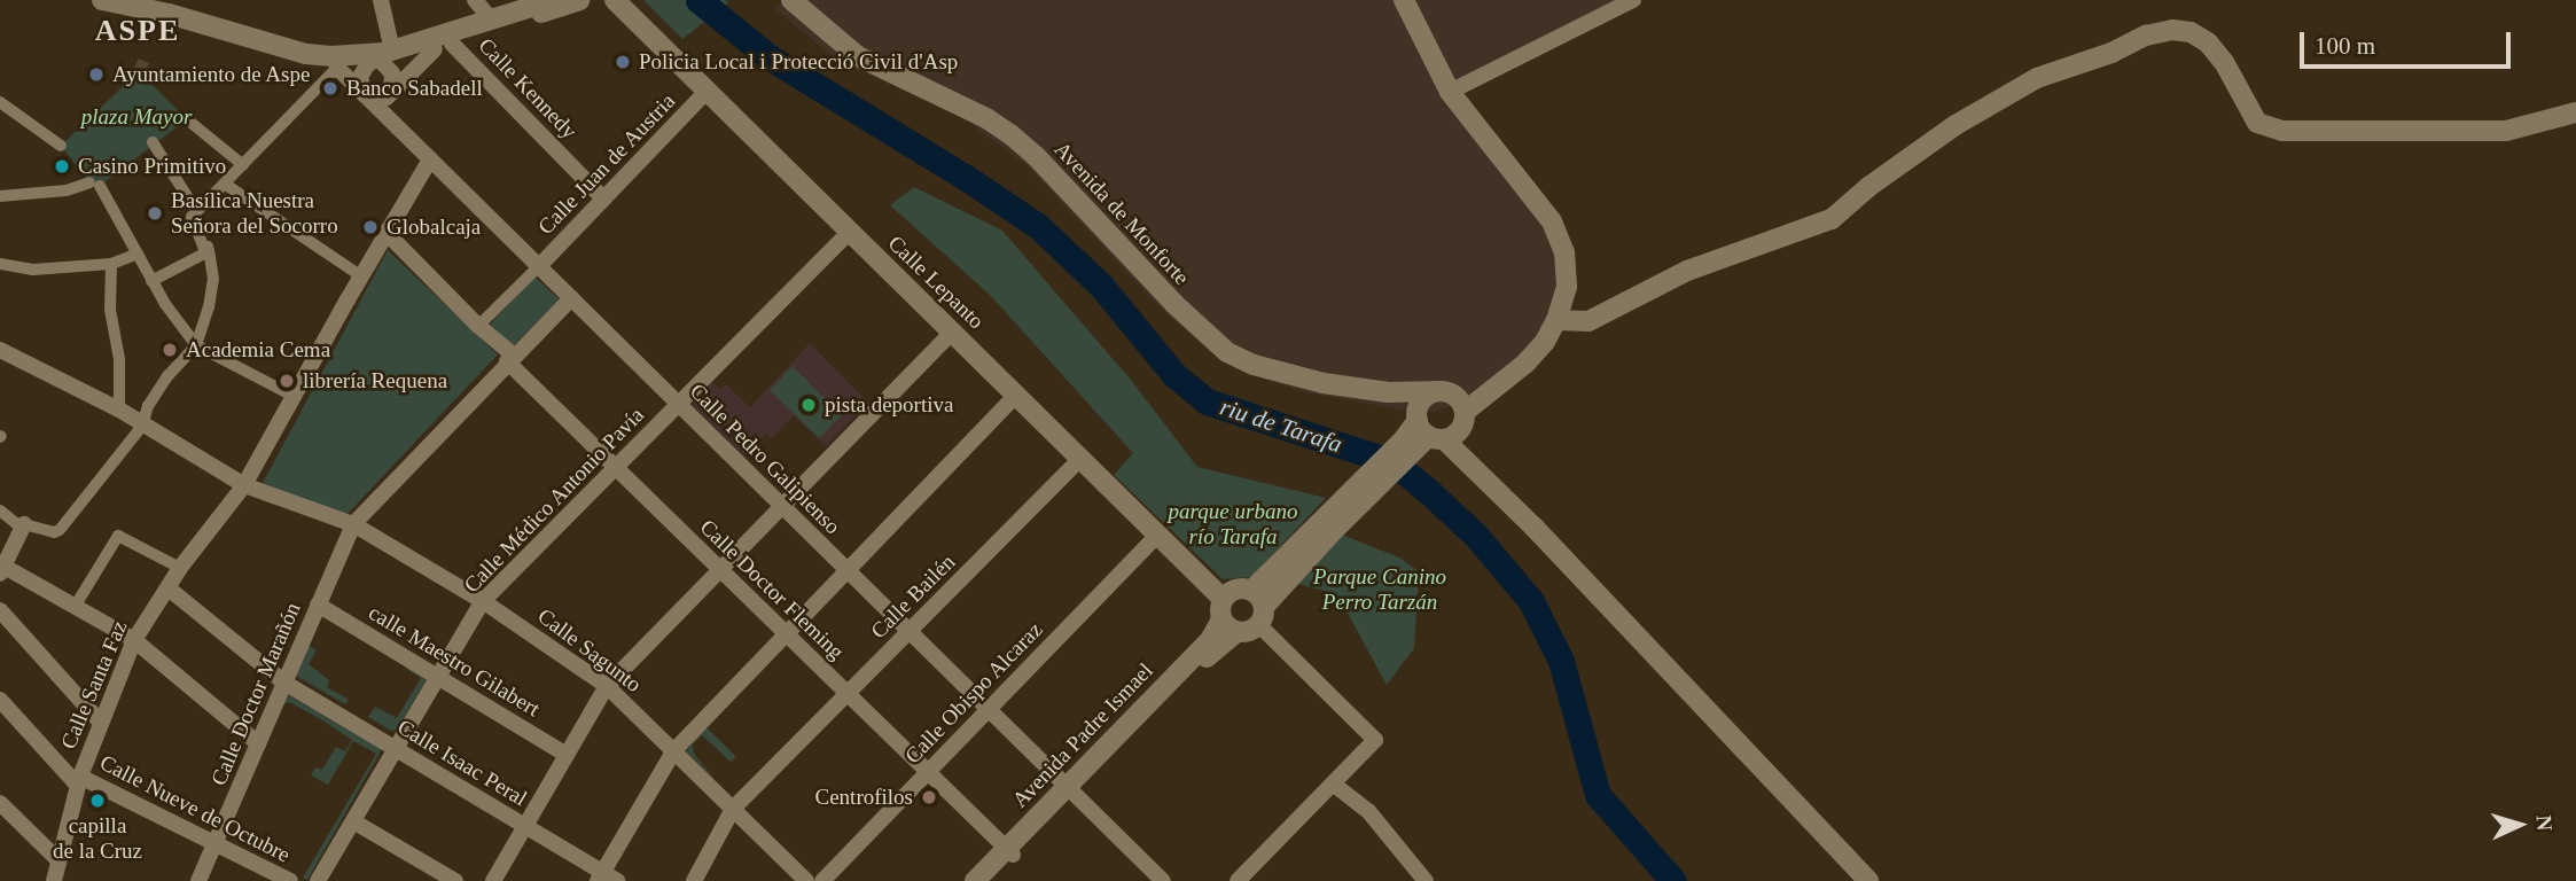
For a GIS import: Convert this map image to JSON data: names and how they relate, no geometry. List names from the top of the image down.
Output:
{
  "streets": {
    "street": [
      "Calle Kennedy",
      "Calle Juan de Austria",
      "Avenida de Monforte",
      "Calle Lepanto",
      "Calle Pedro Galipienso",
      "Calle Médico Antonio Pavía",
      "Calle Doctor Fleming",
      "Calle Bailén",
      "Calle Sagunto",
      "calle Maestro Gilabert",
      "Calle Santa Faz",
      "Calle Obispo Alcaraz",
      "Calle Doctor Marañón",
      "Avenida Padre Ismael",
      "Calle Isaac Peral",
      "Calle Nueve de Octubre"
    ]
  },
  "crossings": [
    ["Calle Kennedy", "Calle Juan de Austria"],
    ["Calle Juan de Austria", "Calle Lepanto"],
    ["Calle Juan de Austria", "Calle Pedro Galipienso"],
    ["Calle Lepanto", "Calle Médico Antonio Pavía"],
    ["Calle Lepanto", "Calle Bailén"],
    ["Calle Lepanto", "Calle Obispo Alcaraz"],
    ["Calle Lepanto", "Avenida Padre Ismael"],
    ["Calle Pedro Galipienso", "Calle Médico Antonio Pavía"],
    ["Calle Pedro Galipienso", "Calle Bailén"],
    ["Calle Pedro Galipienso", "Calle Santa Faz"],
    ["Calle Pedro Galipienso", "Calle Obispo Alcaraz"],
    ["Calle Pedro Galipienso", "Calle Doctor Marañón"],
    ["Calle Pedro Galipienso", "Avenida Padre Ismael"],
    ["Calle Médico Antonio Pavía", "Calle Doctor Fleming"],
    ["Calle Médico Antonio Pavía", "Calle Sagunto"],
    ["Calle Médico Antonio Pavía", "calle Maestro Gilabert"],
    ["Calle Médico Antonio Pavía", "Calle Isaac Peral"],
    ["Calle Doctor Fleming", "Calle Bailén"],
    ["Calle Doctor Fleming", "Calle Santa Faz"],
    ["Calle Doctor Fleming", "Calle Obispo Alcaraz"],
    ["Calle Doctor Fleming", "Calle Doctor Marañón"],
    ["Calle Doctor Fleming", "Avenida Padre Ismael"],
    ["Calle Bailén", "Calle Sagunto"],
    ["Calle Sagunto", "Calle Santa Faz"],
    ["Calle Sagunto", "Calle Doctor Marañón"],
    ["calle Maestro Gilabert", "Calle Doctor Marañón"],
    ["Calle Santa Faz", "Calle Isaac Peral"],
    ["Calle Santa Faz", "Calle Nueve de Octubre"],
    ["Calle Doctor Marañón", "Calle Isaac Peral"],
    ["Calle Doctor Marañón", "Calle Nueve de Octubre"]
  ],
  "districts": ["ASPE"],
  "water": ["riu de Tarafa"],
  "parks": ["plaza Mayor", "parque urbano río Tarafa", "Parque Canino Perro Tarzán"],
  "places": [
    "Policia Local i Protecció Civil d'Asp",
    "Ayuntamiento de Aspe",
    "Banco Sabadell",
    "Casino Primitivo",
    "Basílica Nuestra Señora del Socorro",
    "Globalcaja",
    "Academia Cema",
    "librería Requena",
    "pista deportiva",
    "Centrofilos",
    "capilla de la Cruz"
  ],
  "scale_bar": "100 m",
  "north": "right"
}
